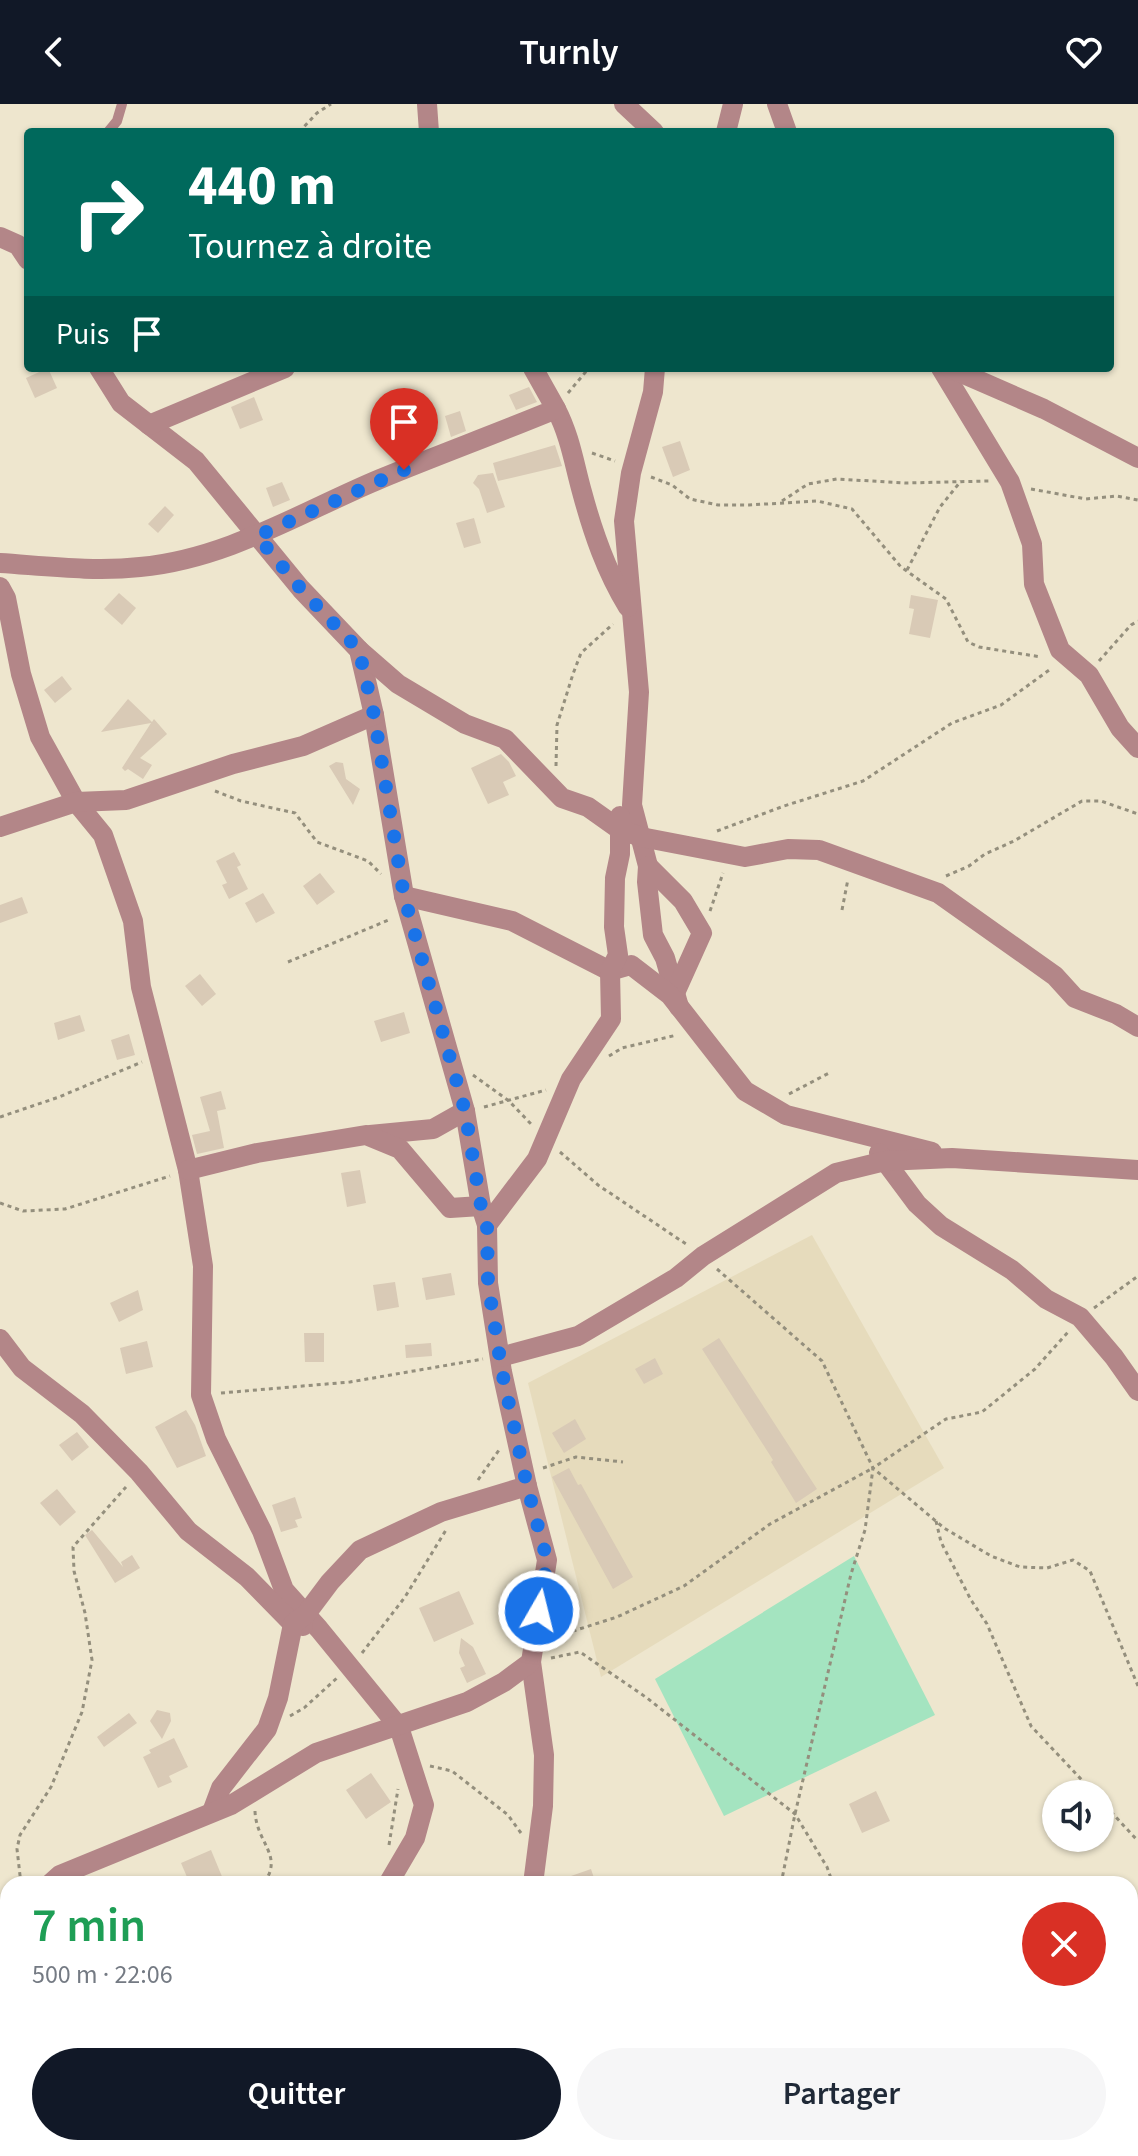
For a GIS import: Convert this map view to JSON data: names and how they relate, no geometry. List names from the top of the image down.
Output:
{
  "page": {
    "header": "Turnly",
    "turn": ["440 m", "Tournez à droite"],
    "then": "Puis",
    "heading": ["7 min", "500 m · 22:06"],
    "buttons": ["Quitter", "Partager"]
  }
}
